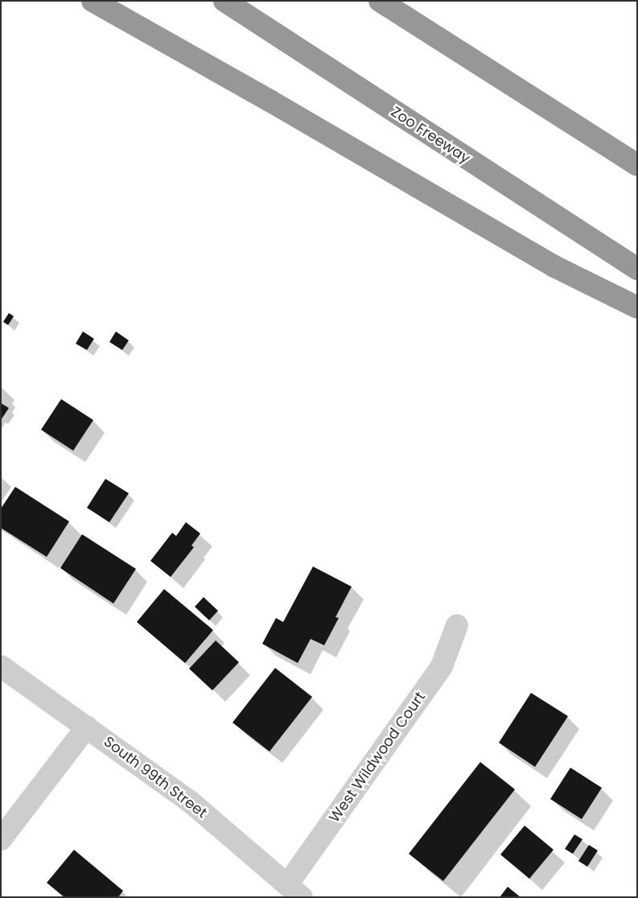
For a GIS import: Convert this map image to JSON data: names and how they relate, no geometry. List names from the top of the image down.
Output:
{
  "streets": {
    "highway": ["Zoo Freeway"],
    "street": ["West Wildwood Court", "South 99th Street"]
  },
  "crossings": [
    ["West Wildwood Court", "South 99th Street"]
  ]
}
